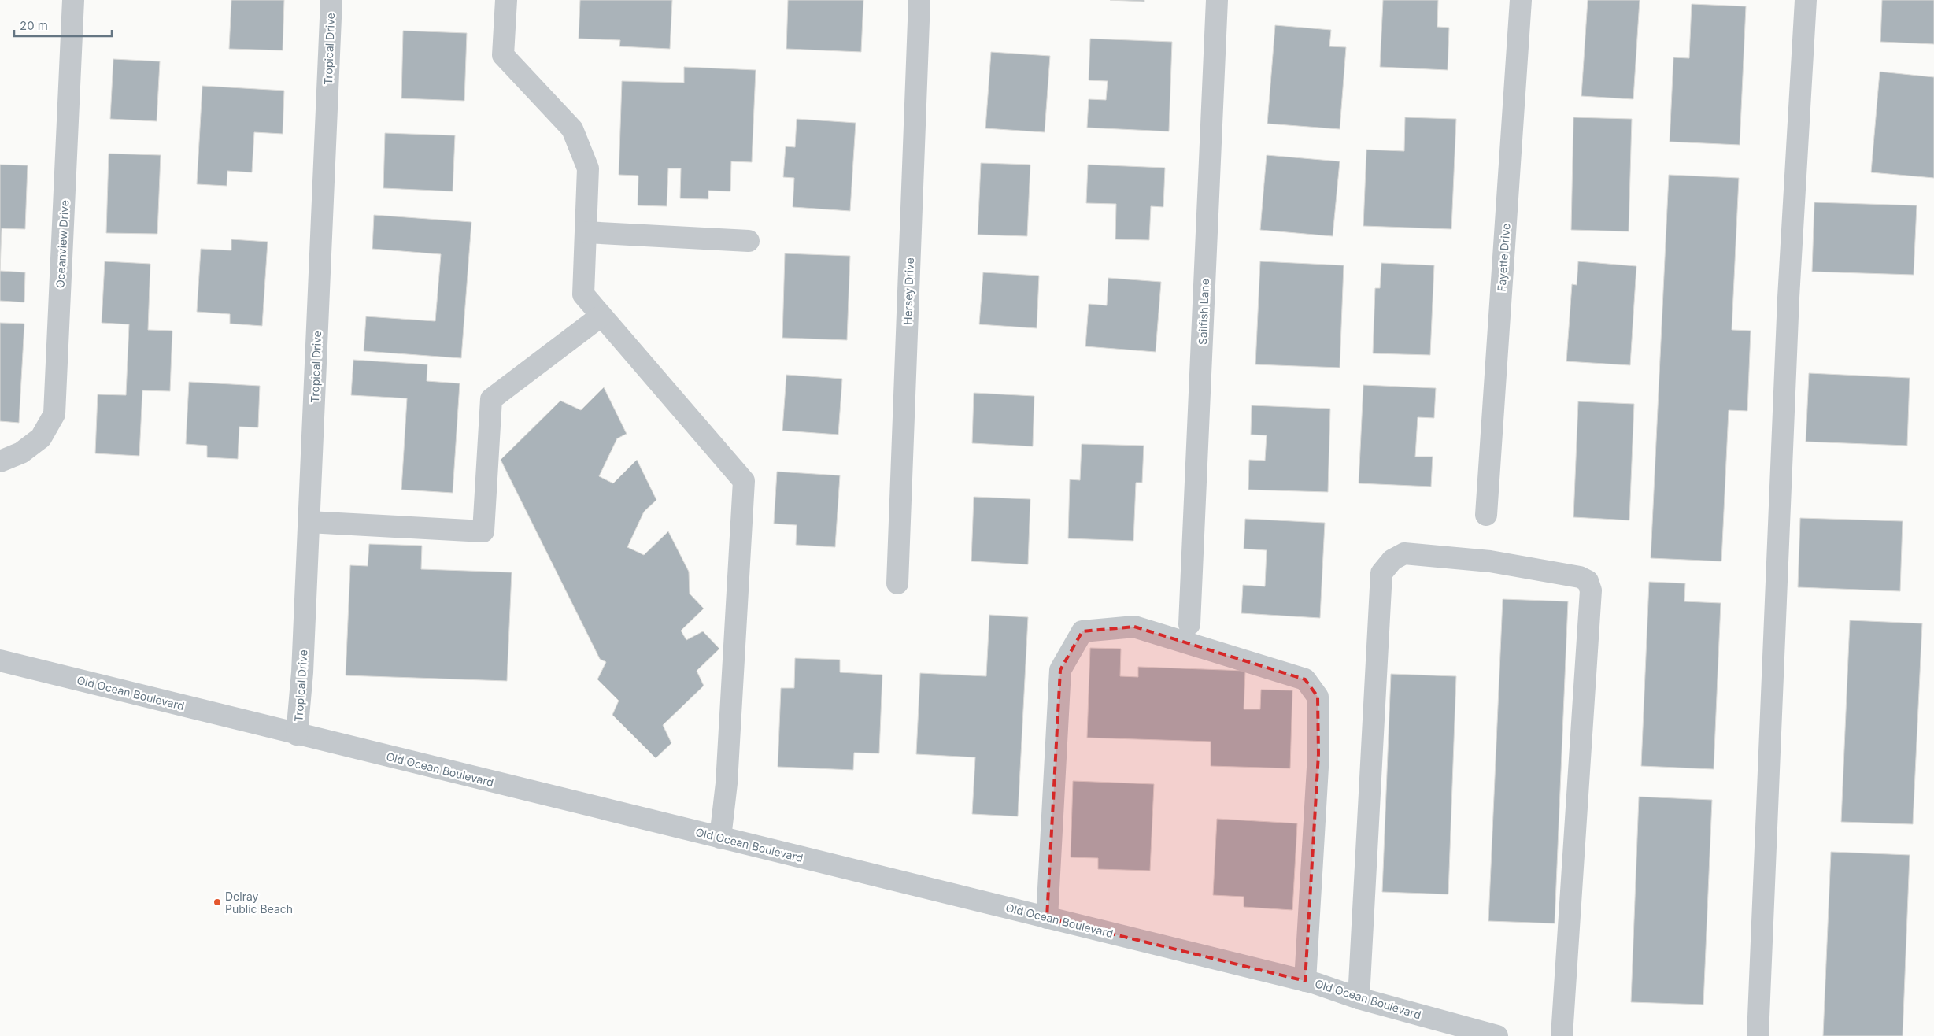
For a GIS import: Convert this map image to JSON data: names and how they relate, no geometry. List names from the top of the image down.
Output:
{
  "streets": {
    "street": [
      "Tropical Drive",
      "Oceanview Drive",
      "Fayette Drive",
      "Hersey Drive",
      "Sailfish Lane",
      "Old Ocean Boulevard"
    ]
  },
  "crossings": [
    ["Tropical Drive", "Old Ocean Boulevard"]
  ],
  "places": ["Delray Public Beach"],
  "scale_bar": "20 m"
}
